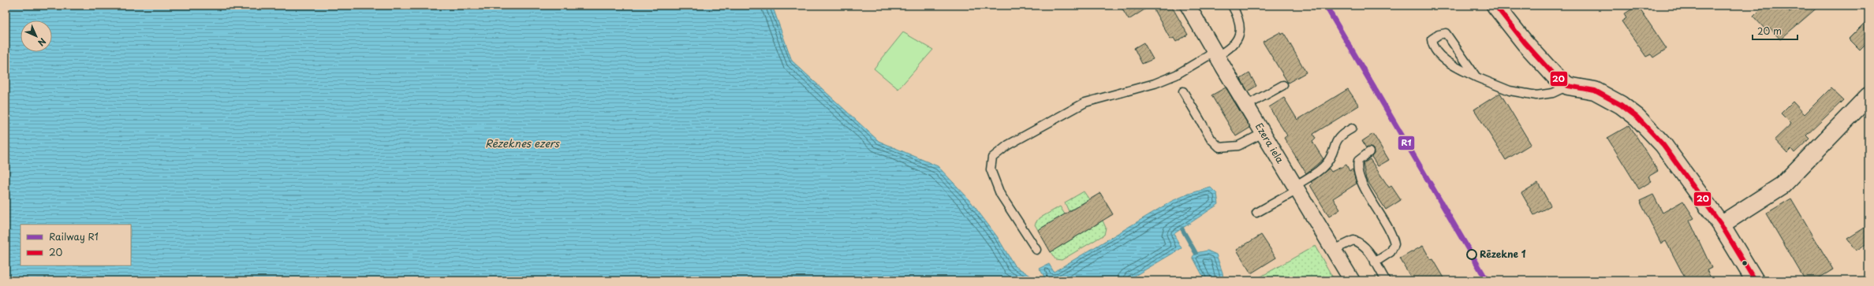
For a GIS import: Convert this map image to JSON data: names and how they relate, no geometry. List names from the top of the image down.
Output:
{
  "streets": {
    "street": ["Ezera iela"]
  },
  "water": ["Rēzeknes ezers"],
  "places": ["Rēzekne 1"],
  "lines": ["rail line R1", "transit line 20"],
  "legend": ["Railway R1", "20"],
  "scale_bar": "20 m",
  "north": "bottom right"
}
